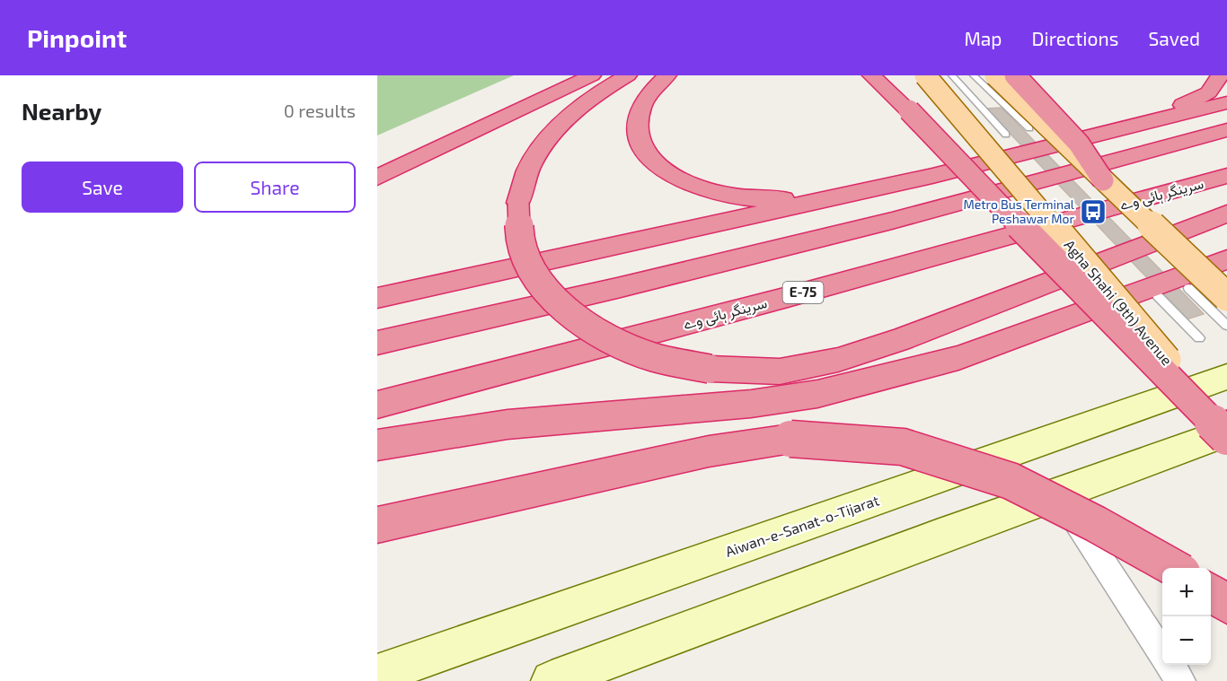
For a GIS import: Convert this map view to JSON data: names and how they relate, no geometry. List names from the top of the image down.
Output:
{
  "streets": {
    "highway": ["سرینگر ہائی وے", "E-75"],
    "main road": ["Agha Shahi (9th) Avenue", "Aiwan-e-Sanat-o-Tijarat"]
  },
  "places": {
    "bus stop": ["Metro Bus Terminal Peshawar Mor"]
  },
  "page": {
    "header": "Pinpoint",
    "nav": ["Map", "Directions", "Saved"],
    "heading": ["Nearby", "0 results"],
    "buttons": ["Save", "Share"],
    "map_buttons": ["+", "−"]
  }
}
